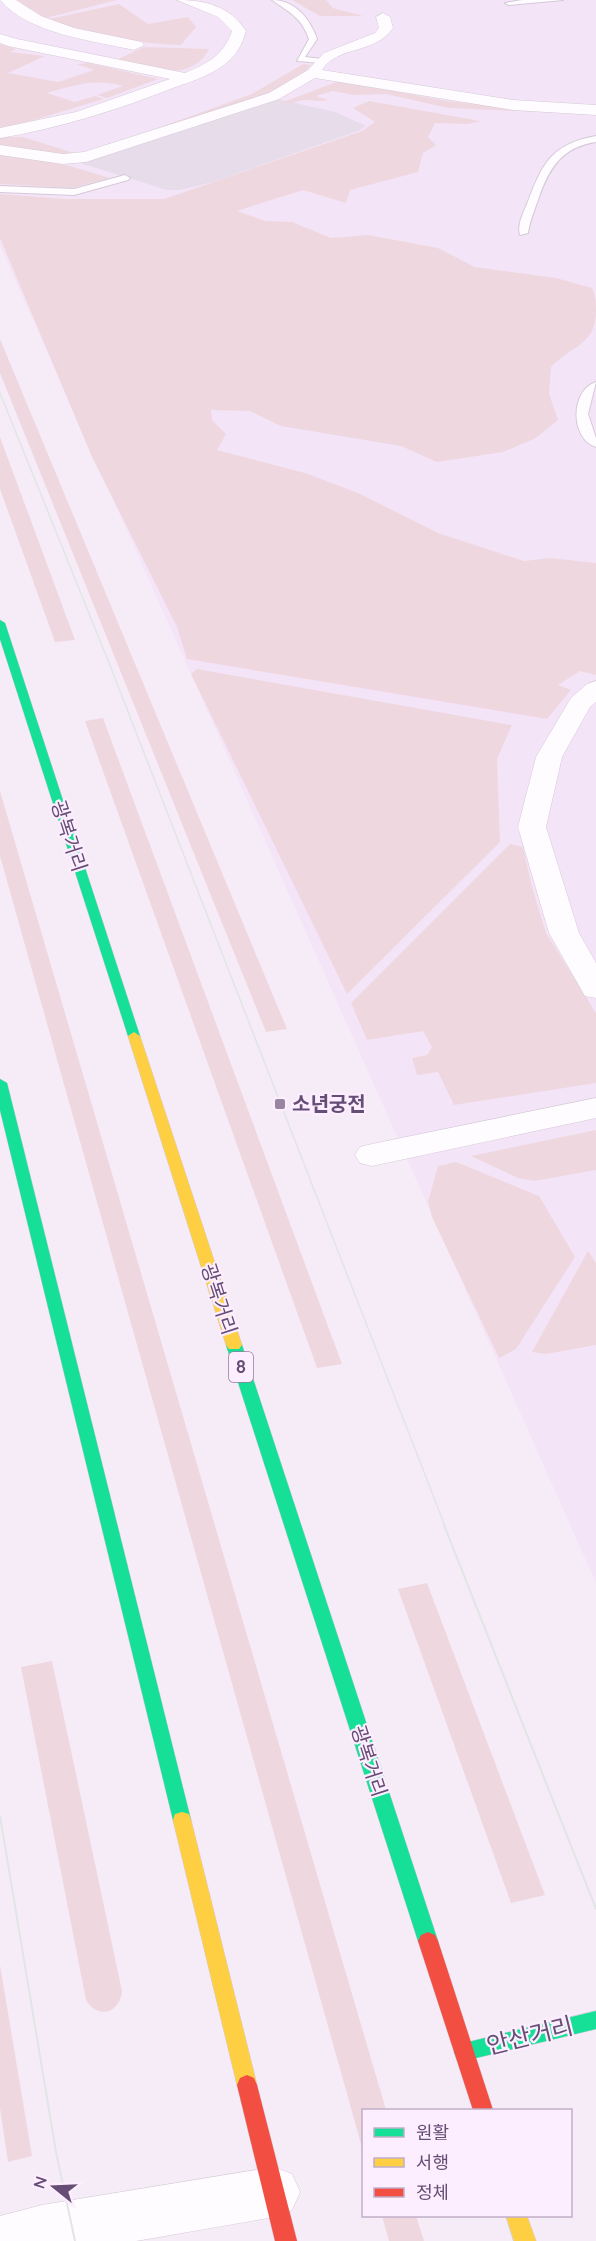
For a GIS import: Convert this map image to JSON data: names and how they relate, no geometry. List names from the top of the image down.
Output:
{
  "streets": {
    "main road": ["광복거리", "8", "안산거리"]
  },
  "crossings": [
    ["광복거리", "안산거리"]
  ],
  "places": {
    "transit": ["소년궁전"]
  },
  "legend": ["원활", "서행", "정체"],
  "north": "left"
}
